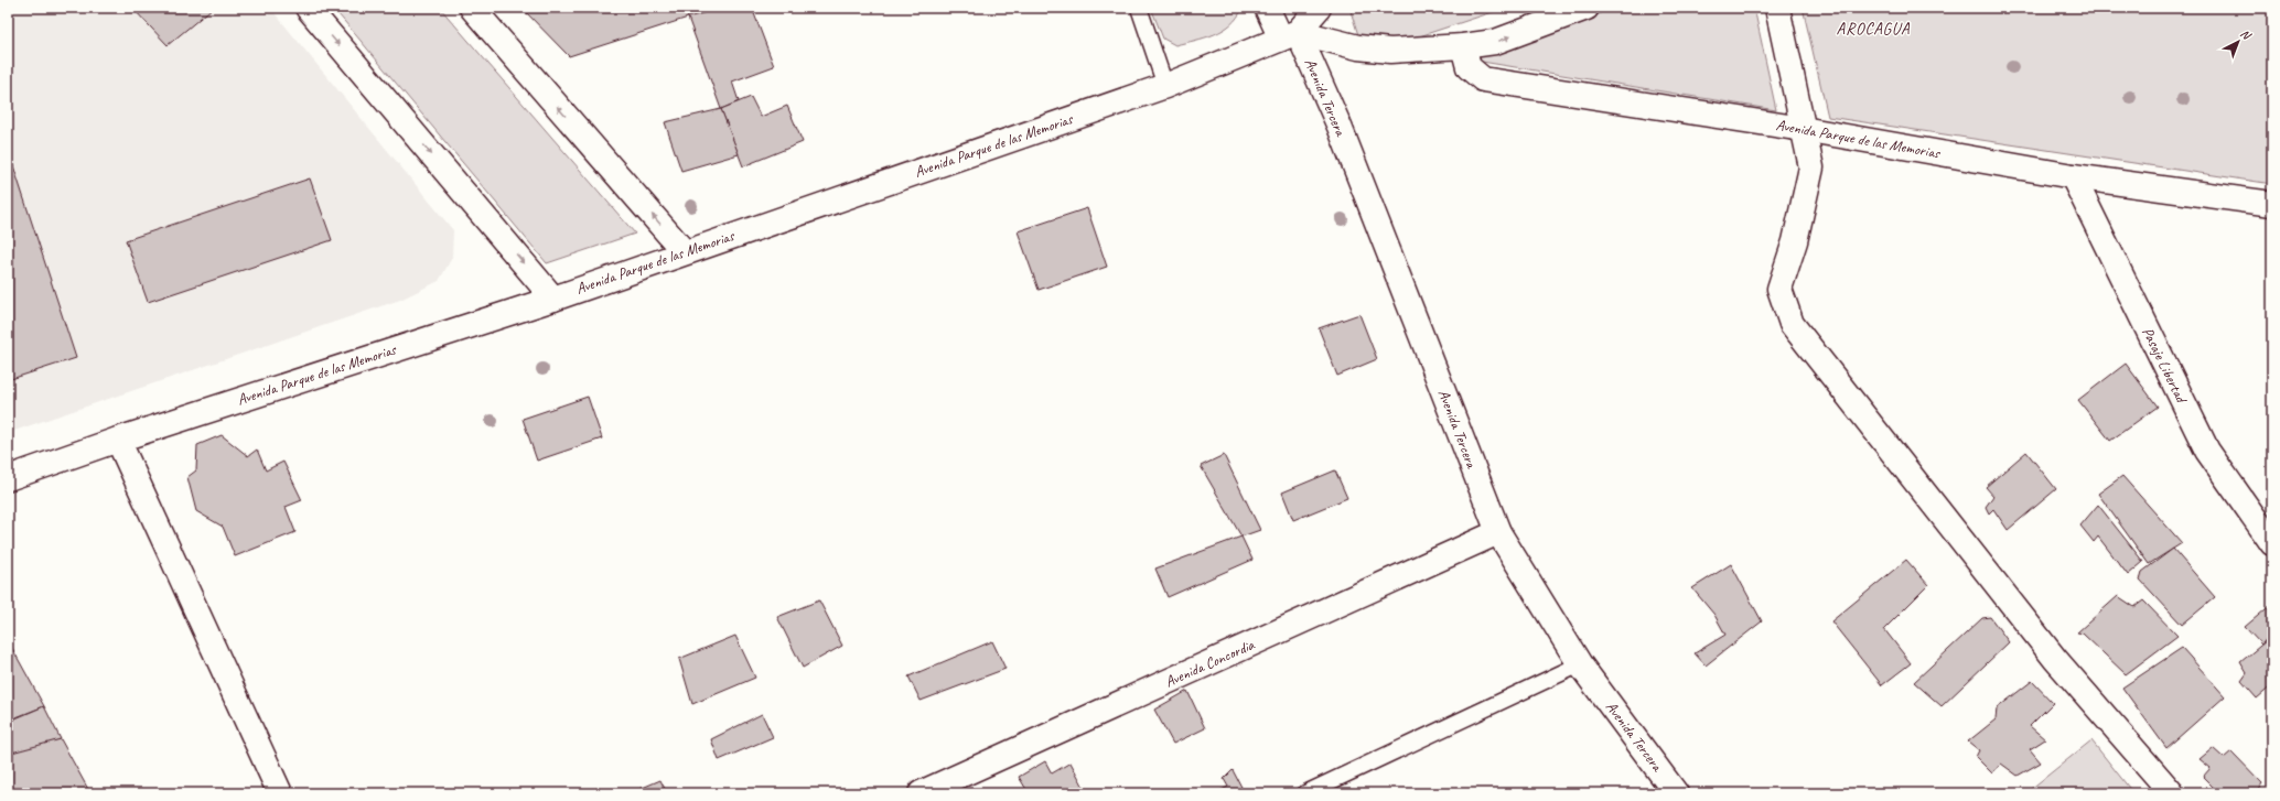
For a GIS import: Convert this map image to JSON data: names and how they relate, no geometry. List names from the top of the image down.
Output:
{
  "streets": {
    "street": [
      "Avenida Tercera",
      "Avenida Parque de las Memorias",
      "Pasaje Libertad",
      "Avenida Concordia"
    ]
  },
  "crossings": [
    ["Avenida Tercera", "Avenida Parque de las Memorias"],
    ["Avenida Tercera", "Avenida Concordia"],
    ["Avenida Parque de las Memorias", "Pasaje Libertad"]
  ],
  "districts": ["AROCAGUA"],
  "north": "top right"
}
